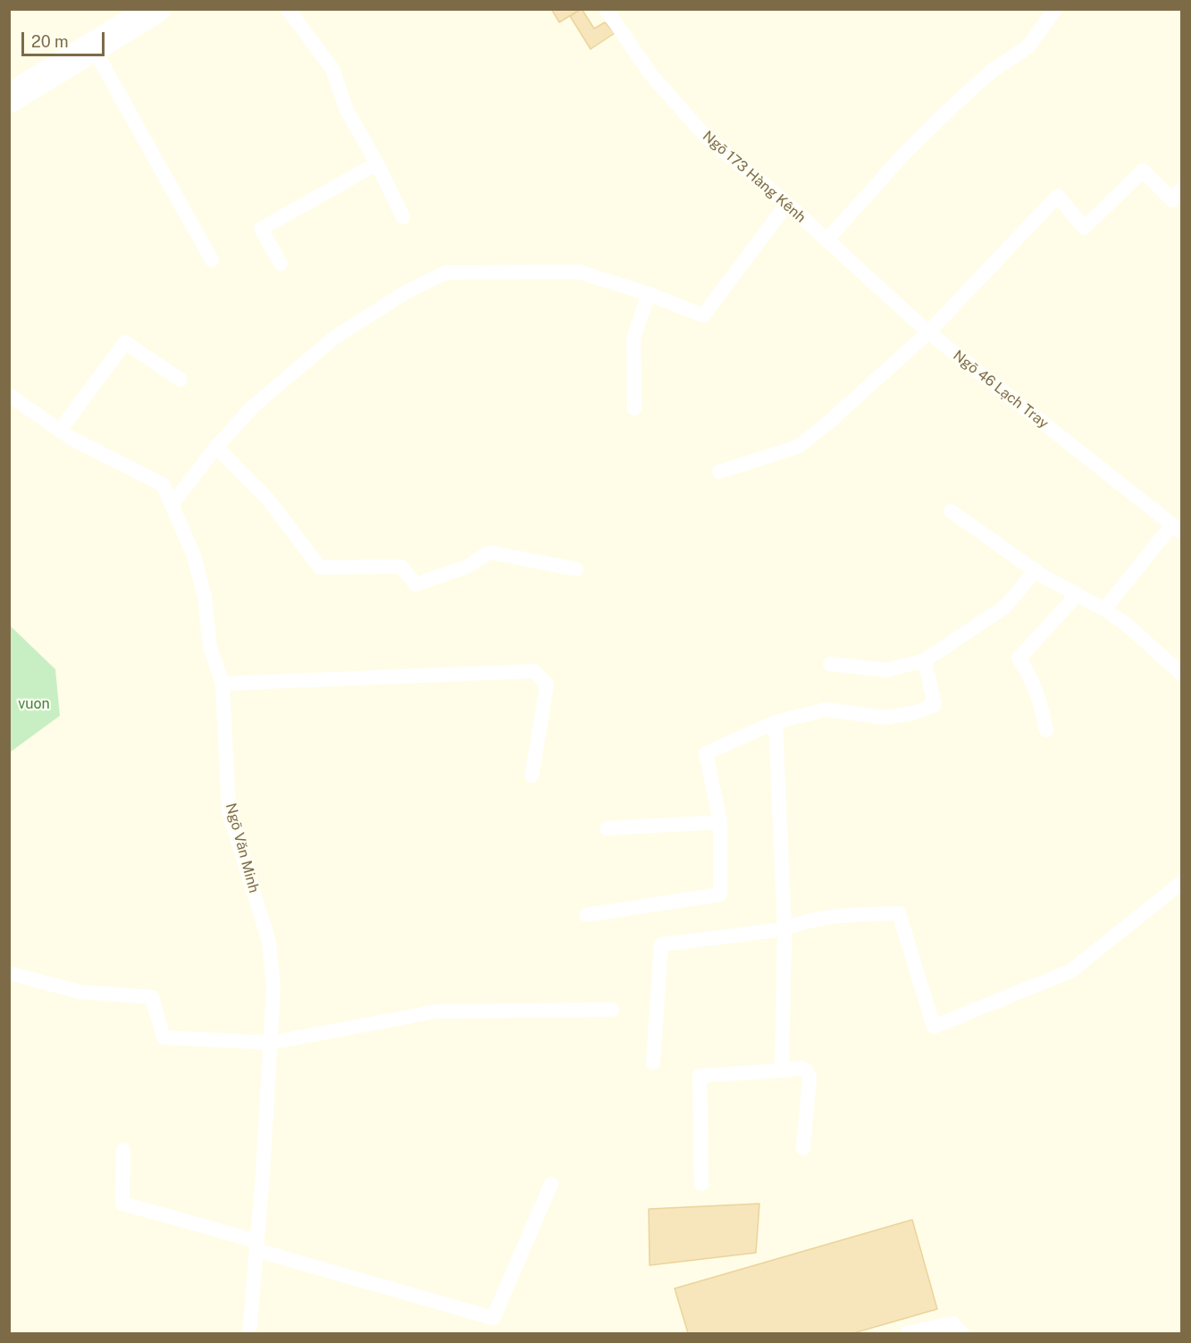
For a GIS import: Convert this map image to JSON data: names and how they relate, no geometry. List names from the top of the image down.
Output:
{
  "streets": {
    "lane": ["Ngõ 173 Hàng Kênh", "Ngõ 46 Lạch Tray", "Ngõ Văn Minh"]
  },
  "crossings": [
    ["Ngõ 173 Hàng Kênh", "Ngõ 46 Lạch Tray"]
  ],
  "parks": ["vuon"],
  "scale_bar": "20 m"
}
